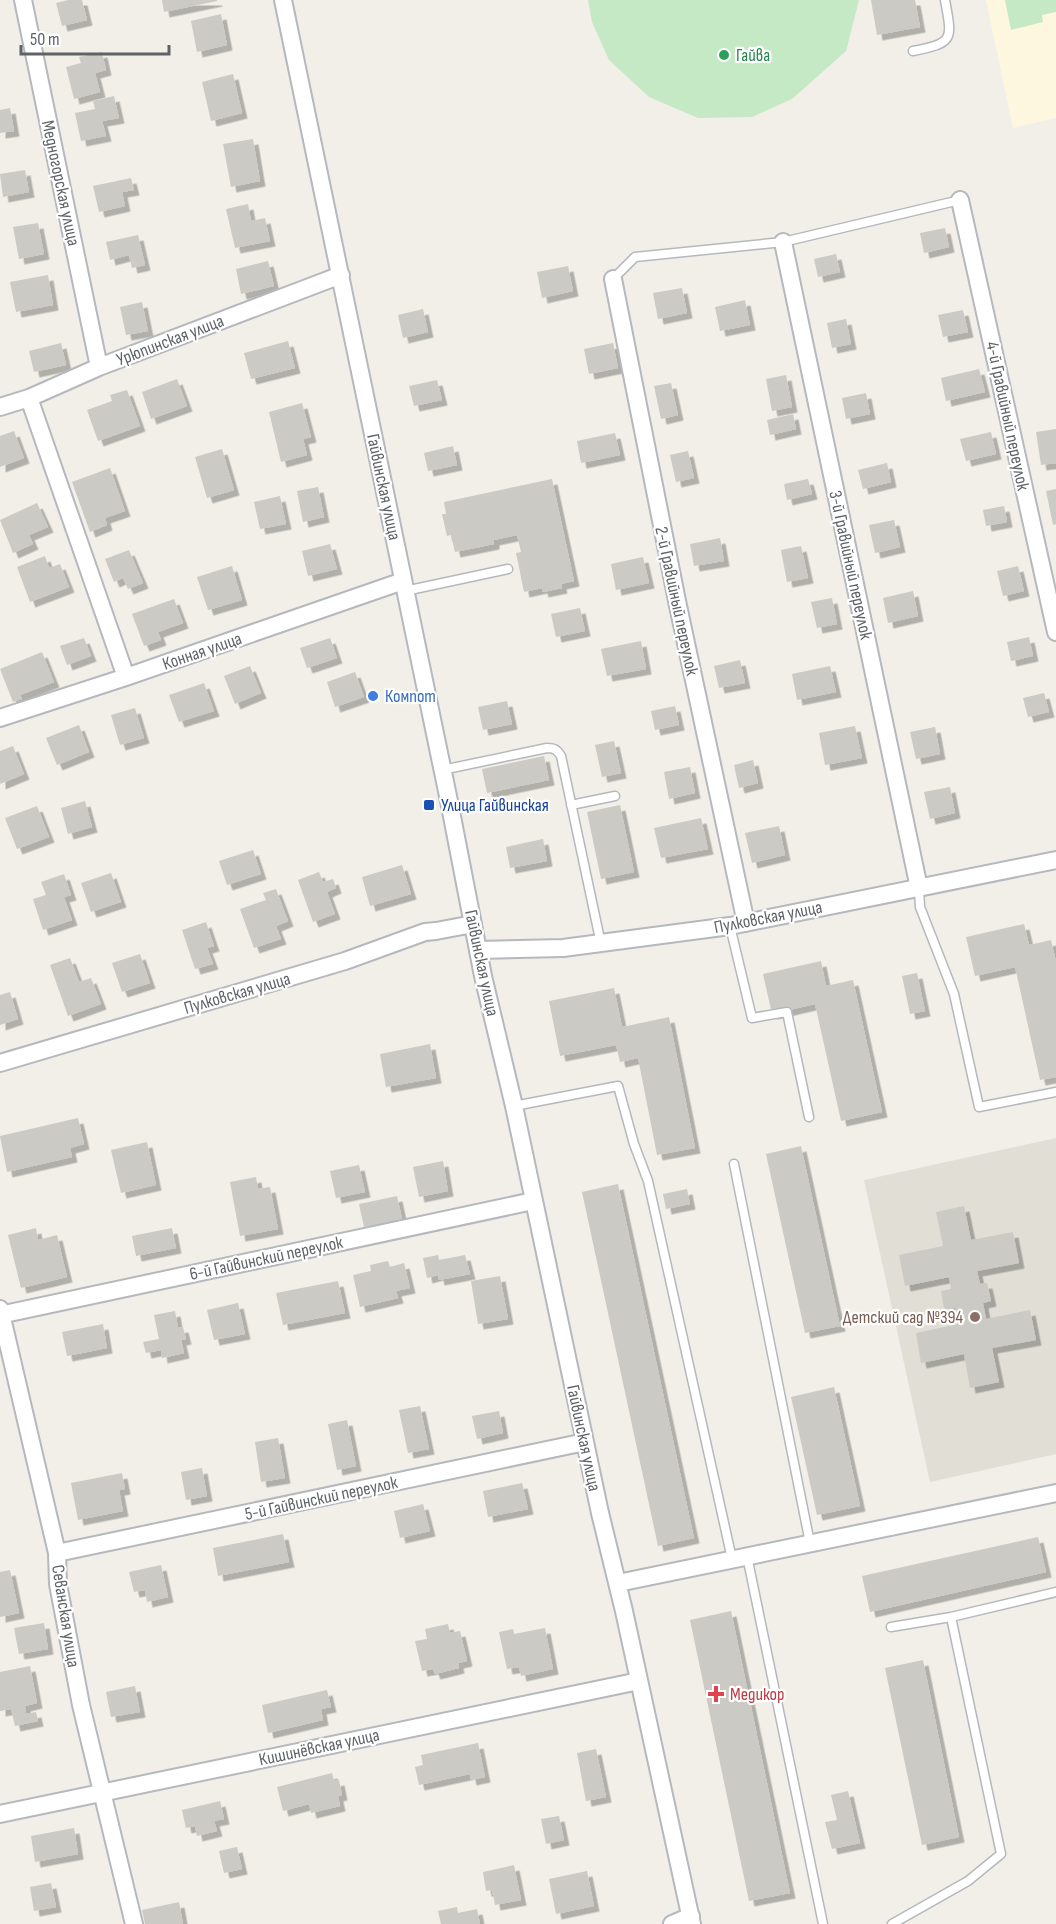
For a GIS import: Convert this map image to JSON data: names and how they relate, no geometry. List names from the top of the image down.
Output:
{
  "streets": {
    "street": [
      "Медногорская улица",
      "Урюпинская улица",
      "4-й Гравийный переулок",
      "Гайвинская улица",
      "3-й Гравийный переулок",
      "2-й Гравийный переулок",
      "Конная улица",
      "Пулковская улица",
      "6-й Гайвинский переулок",
      "5-й Гайвинский переулок",
      "Севанская улица",
      "Кишинёвская улица"
    ]
  },
  "crossings": [
    ["Медногорская улица", "Урюпинская улица"],
    ["Урюпинская улица", "Гайвинская улица"],
    ["Гайвинская улица", "Конная улица"],
    ["Гайвинская улица", "Пулковская улица"],
    ["Гайвинская улица", "6-й Гайвинский переулок"],
    ["Гайвинская улица", "5-й Гайвинский переулок"],
    ["Гайвинская улица", "Кишинёвская улица"],
    ["3-й Гравийный переулок", "Пулковская улица"],
    ["2-й Гравийный переулок", "Пулковская улица"],
    ["6-й Гайвинский переулок", "Севанская улица"],
    ["5-й Гайвинский переулок", "Севанская улица"],
    ["Севанская улица", "Кишинёвская улица"]
  ],
  "places": {
    "other": ["Гайва", "Компот", "Детский сад №394"],
    "transit": ["Улица Гайвинская"],
    "health": ["Медикор"]
  },
  "scale_bar": "50 m"
}
